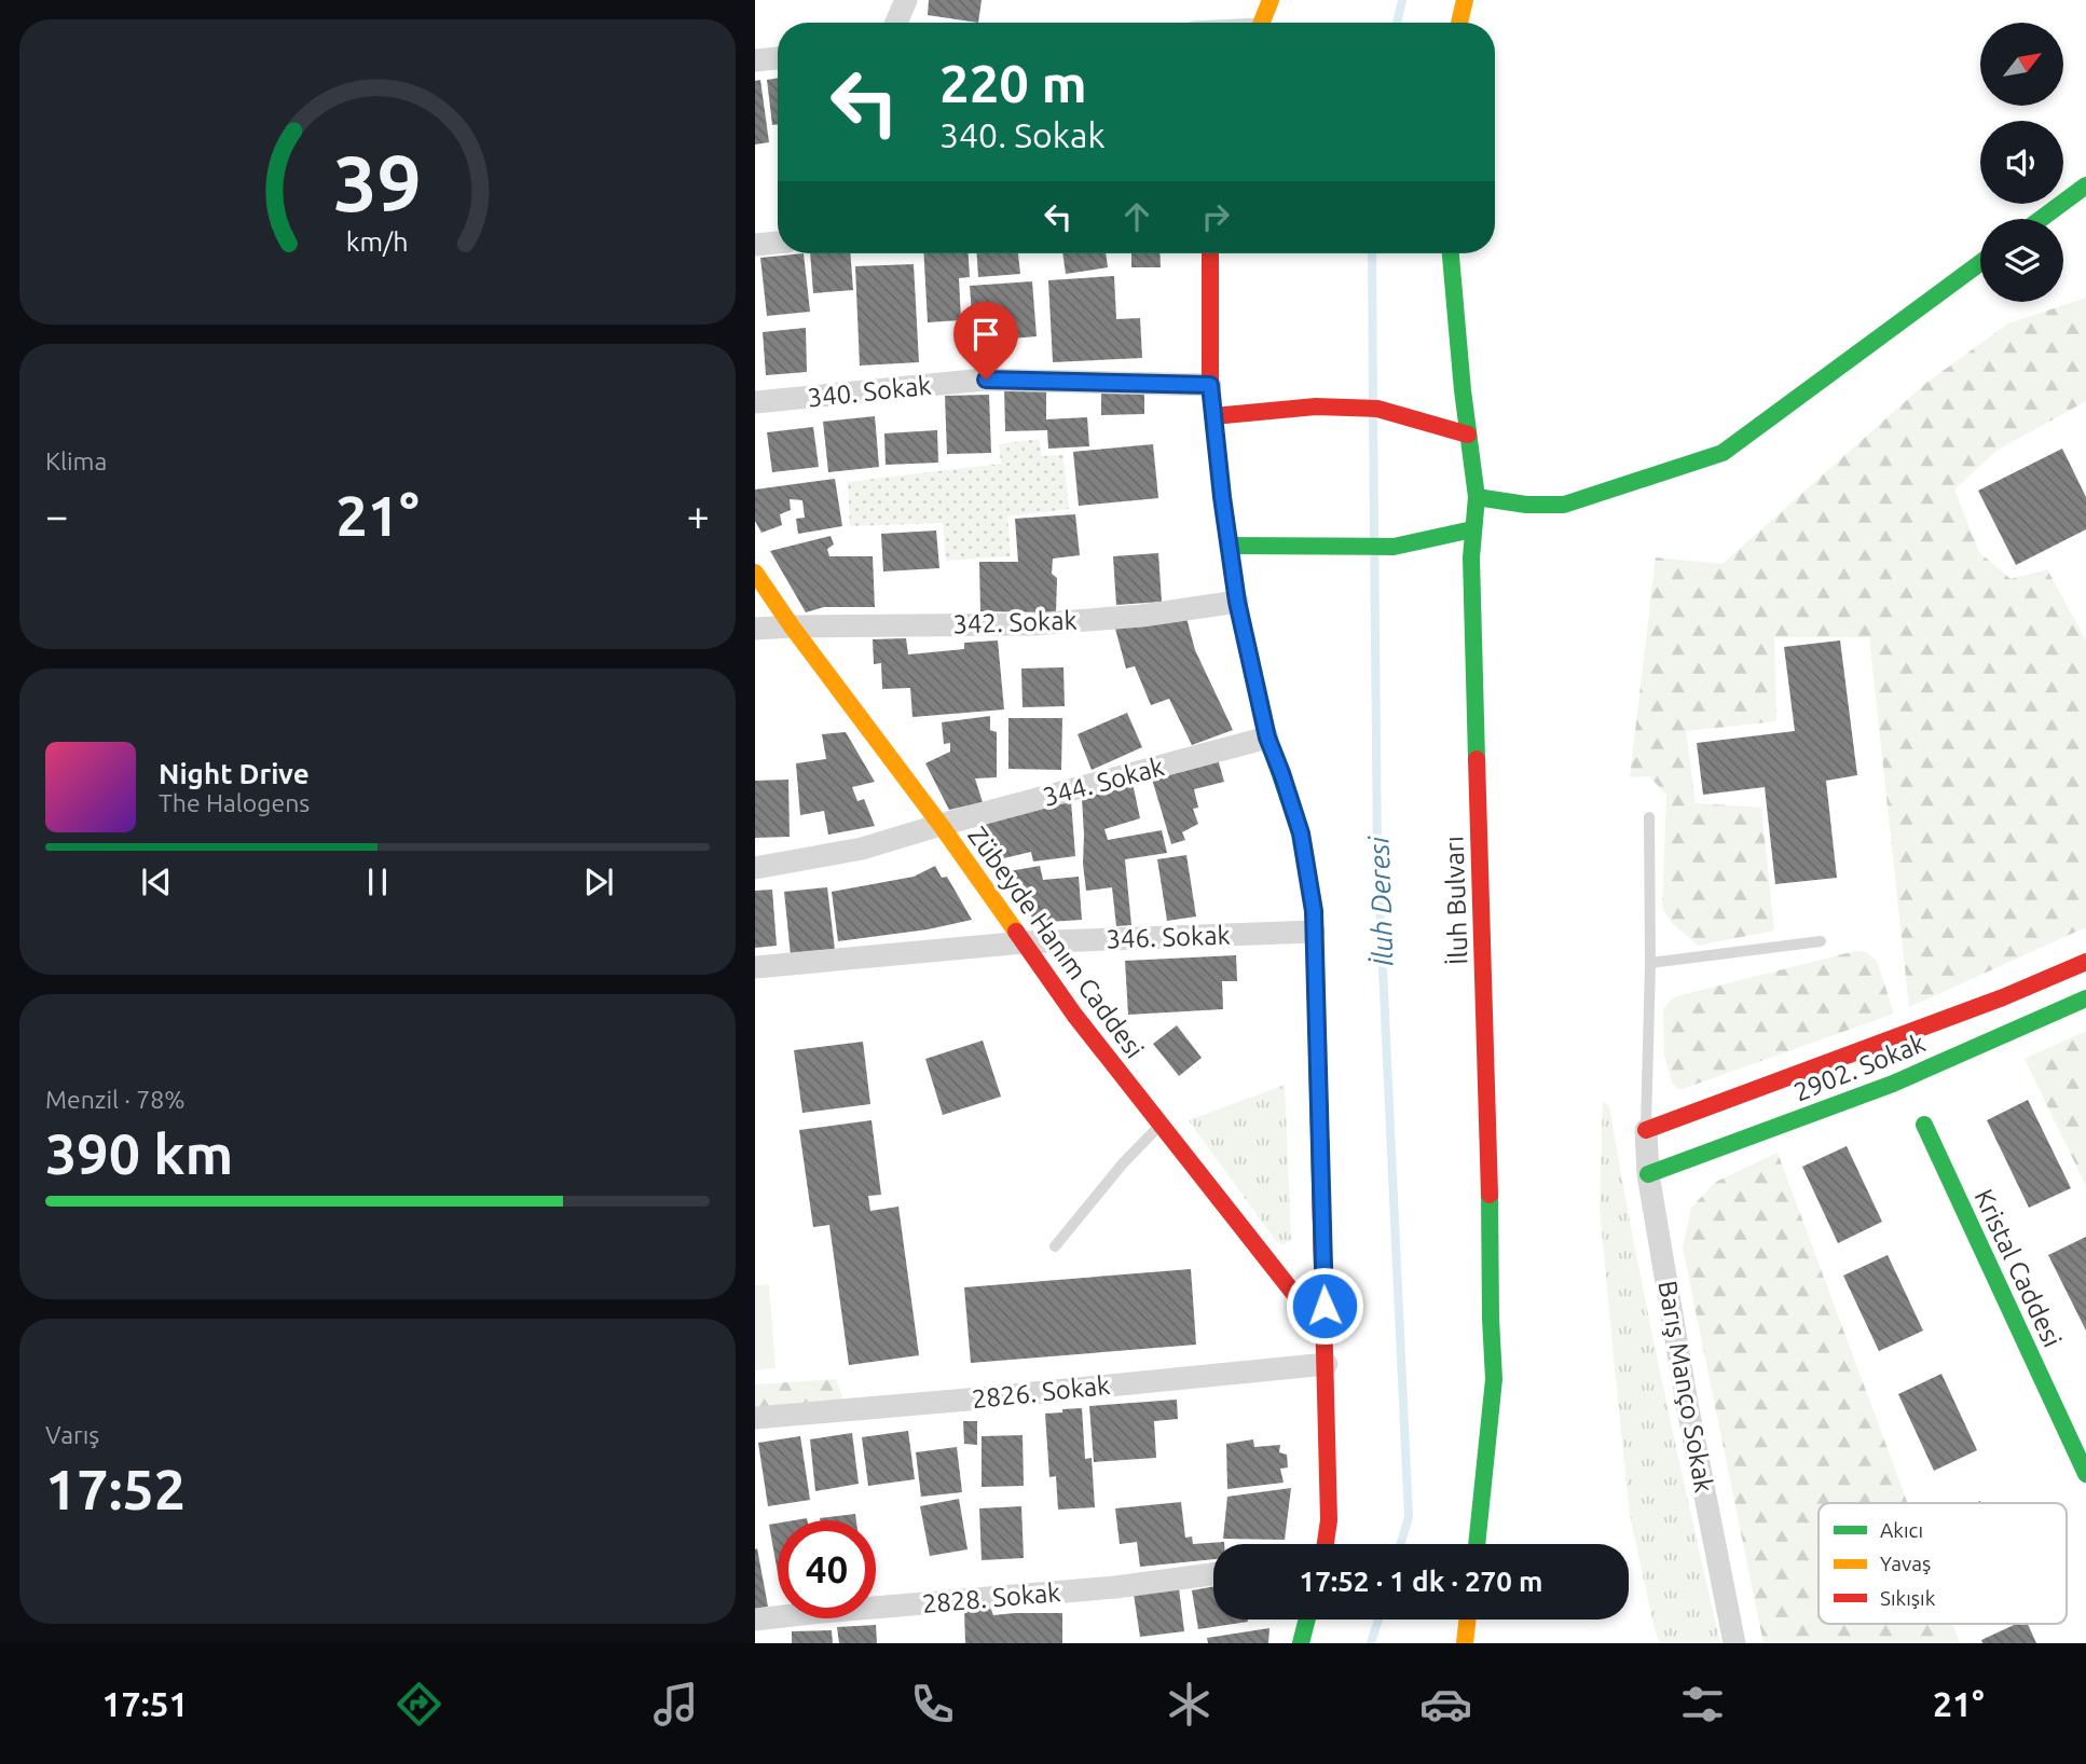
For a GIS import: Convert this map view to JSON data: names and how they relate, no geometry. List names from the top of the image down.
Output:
{
  "streets": {
    "street": [
      "340. Sokak",
      "342. Sokak",
      "344. Sokak",
      "İluh Bulvarı",
      "346. Sokak",
      "Zübeyde Hanım Caddesi",
      "2902. Sokak",
      "Kristal Caddesi",
      "Barış Manço Sokak",
      "2826. Sokak",
      "2828. Sokak"
    ]
  },
  "crossings": [
    ["342. Sokak", "Zübeyde Hanım Caddesi"],
    ["344. Sokak", "Zübeyde Hanım Caddesi"],
    ["346. Sokak", "Zübeyde Hanım Caddesi"],
    ["2902. Sokak", "Barış Manço Sokak"]
  ],
  "water": ["İluh Deresi"],
  "legend": ["Akıcı", "Yavaş", "Sıkışık"],
  "north": "top right",
  "page": {
    "turn": ["220 m", "340. Sokak"],
    "tile": [
      "Klima",
      ["Menzil · 78%", "390 km"],
      ["Varış", "17:52"]
    ],
    "heat": ["−", "21°", "+"],
    "song": ["Night Drive", "The Halogens"],
    "limit": "40",
    "trip": "17:52 · 1 dk · 270 m",
    "tabs": ["17:51", "21°"],
    "gauge": ["39", "km/h"]
  }
}
